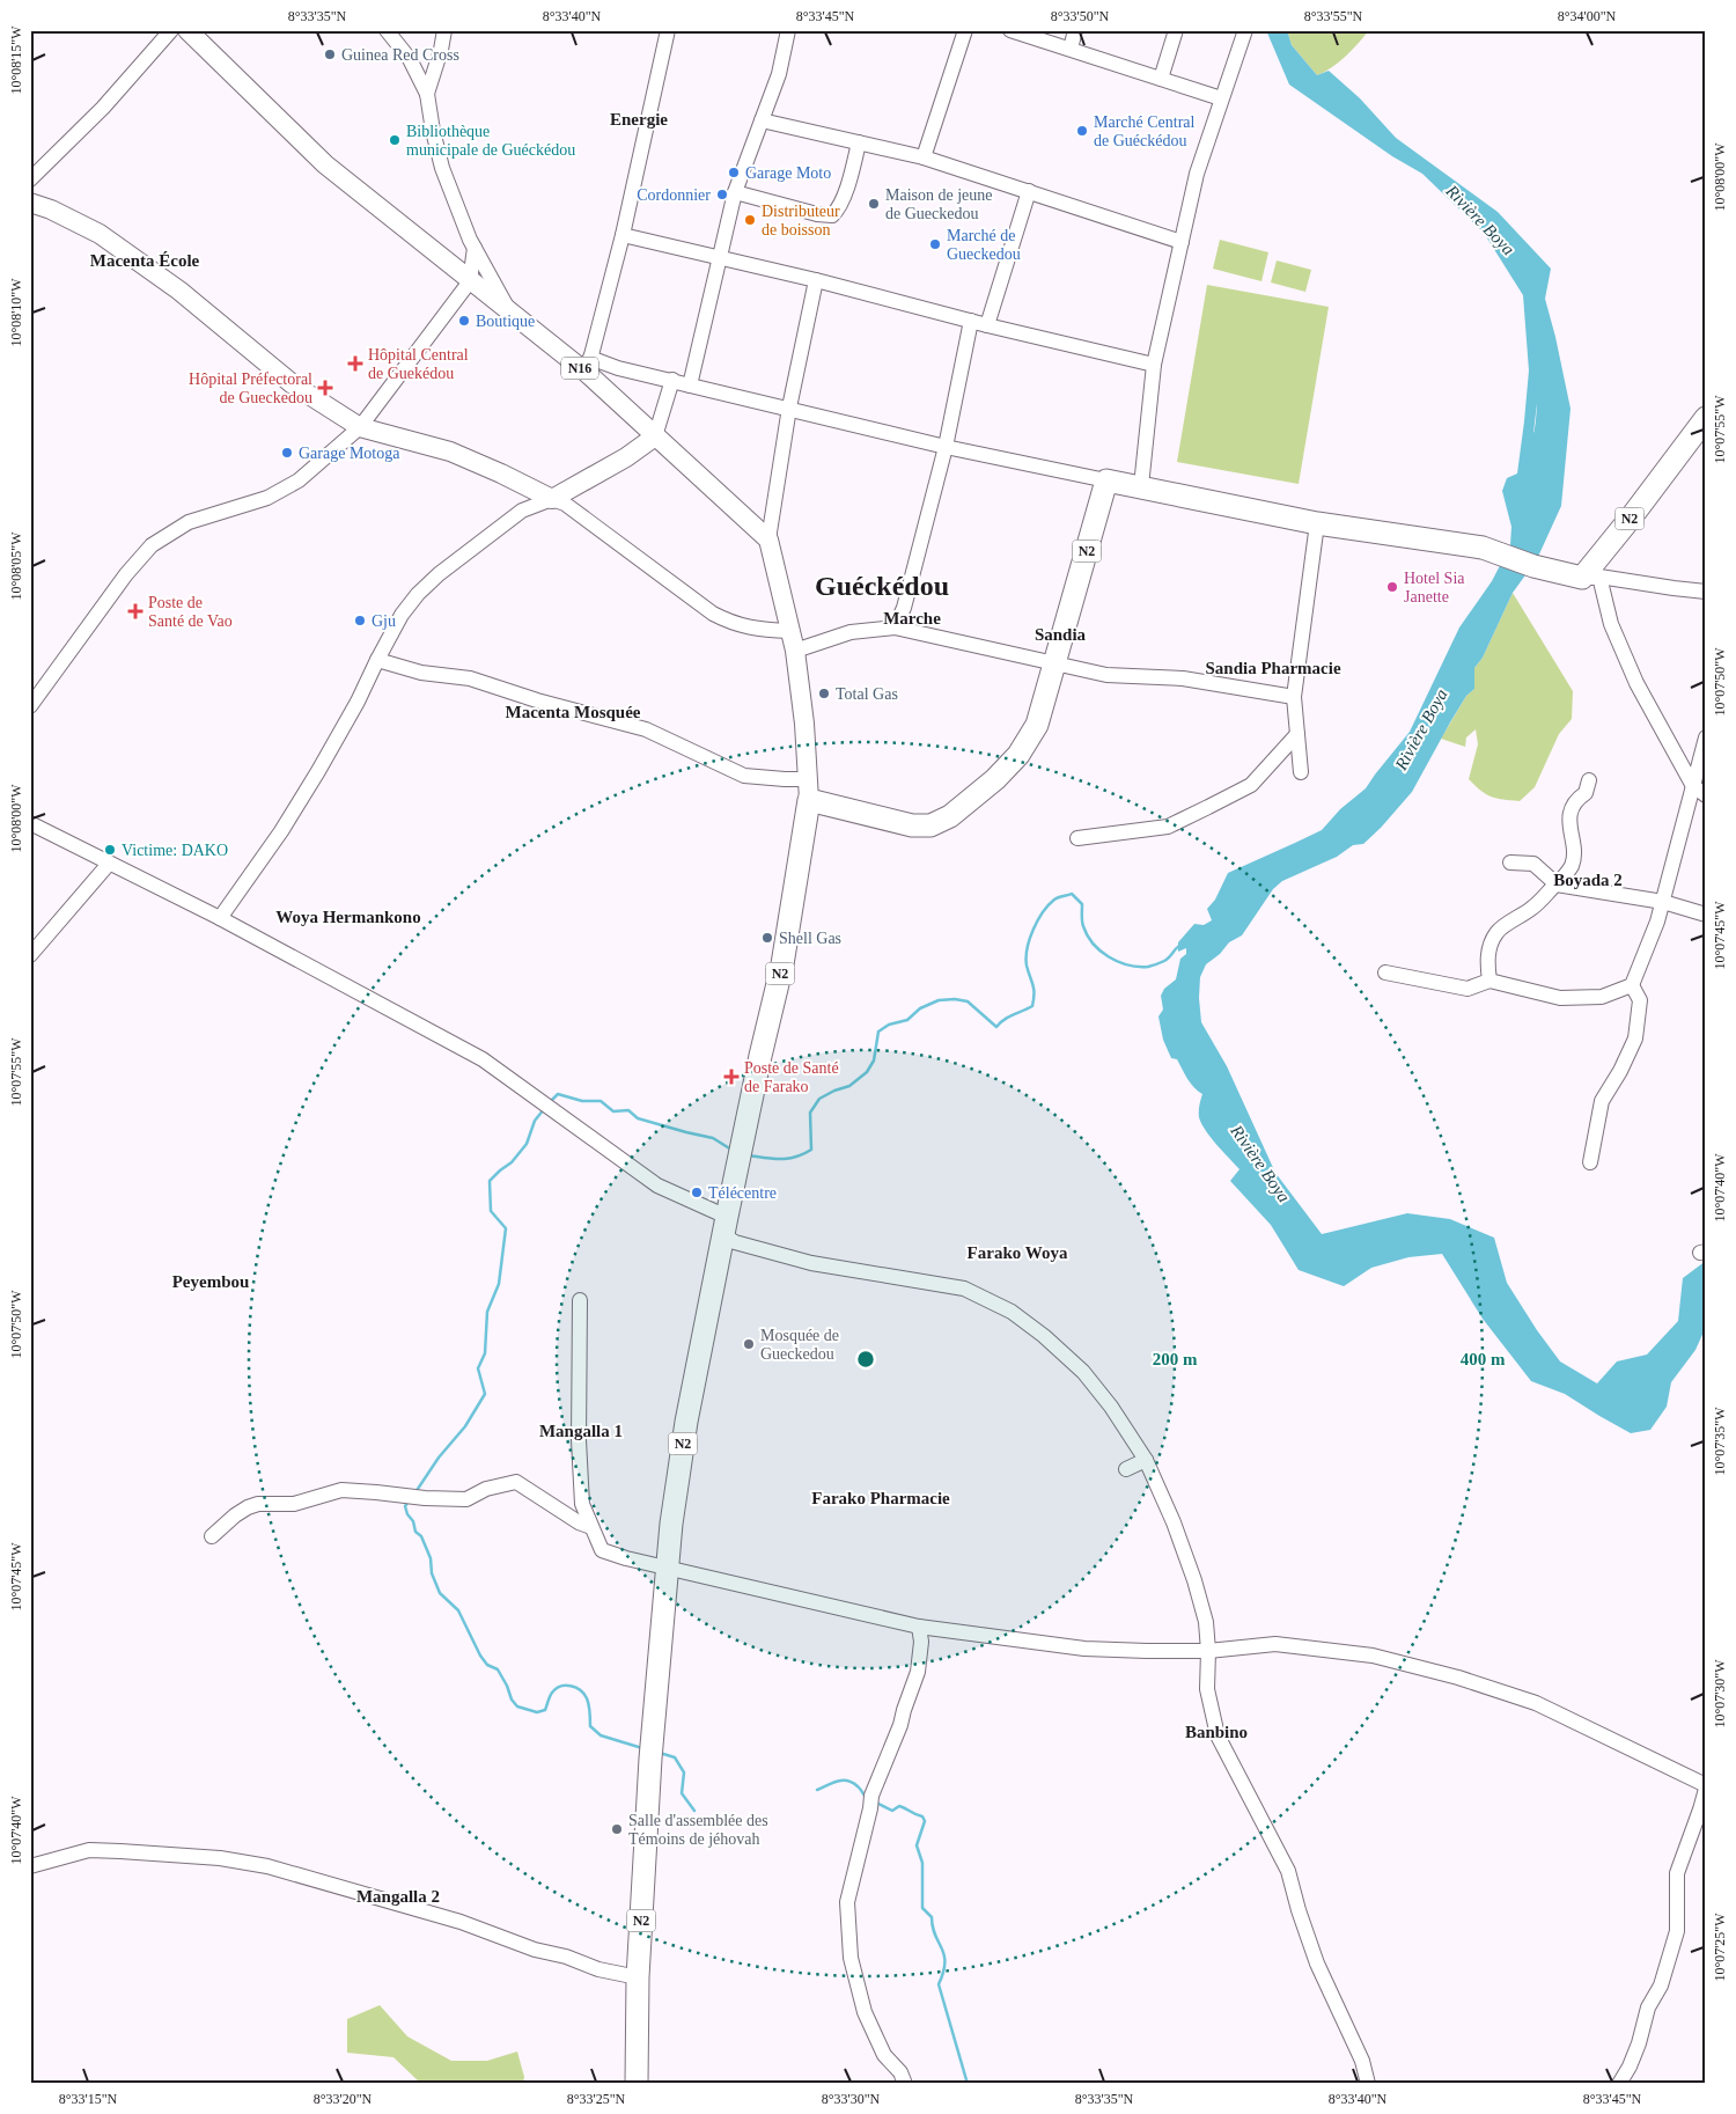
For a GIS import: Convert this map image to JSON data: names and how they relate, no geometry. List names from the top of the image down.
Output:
{
  "streets": {
    "highway": ["N2"],
    "main road": ["N16"]
  },
  "districts": [
    "Energie",
    "Macenta École",
    "Guéckédou",
    "Marche",
    "Sandia",
    "Sandia Pharmacie",
    "Macenta Mosquée",
    "Boyada 2",
    "Woya Hermankono",
    "Farako Woya",
    "Peyembou",
    "Mangalla 1",
    "Farako Pharmacie",
    "Banbino",
    "Mangalla 2"
  ],
  "water": ["Rivière Boya"],
  "places": {
    "other": [
      "Guinea Red Cross",
      "Marché Central de Guéckédou",
      "Bibliothèque municipale de Guéckédou",
      "Garage Moto",
      "Cordonnier",
      "Maison de jeune de Gueckedou",
      "Distributeur de boisson",
      "Marché de Gueckedou",
      "Boutique",
      "Garage Motoga",
      "Hotel Sia Janette",
      "Gju",
      "Total Gas",
      "Victime: DAKO",
      "Shell Gas",
      "Télécentre",
      "Mosquée de Gueckedou",
      "Salle d'assemblée des Témoins de jéhovah"
    ],
    "health": [
      "Hôpital Central de Guekédou",
      "Hôpital Préfectoral de Gueckedou",
      "Poste de Santé de Vao",
      "Poste de Santé de Farako"
    ]
  },
  "coordinates": [
    "8°33'35\"N",
    "8°33'40\"N",
    "8°33'45\"N",
    "8°33'50\"N",
    "8°33'55\"N",
    "8°34'00\"N",
    "10°08'15\"W",
    "10°08'00\"W",
    "10°08'10\"W",
    "10°07'55\"W",
    "10°08'05\"W",
    "10°07'50\"W",
    "10°07'45\"W",
    "10°07'40\"W",
    "10°07'35\"W",
    "10°07'30\"W",
    "10°07'25\"W",
    "8°33'15\"N",
    "8°33'20\"N",
    "8°33'25\"N",
    "8°33'30\"N"
  ],
  "rings": ["200 m", "400 m"]
}
